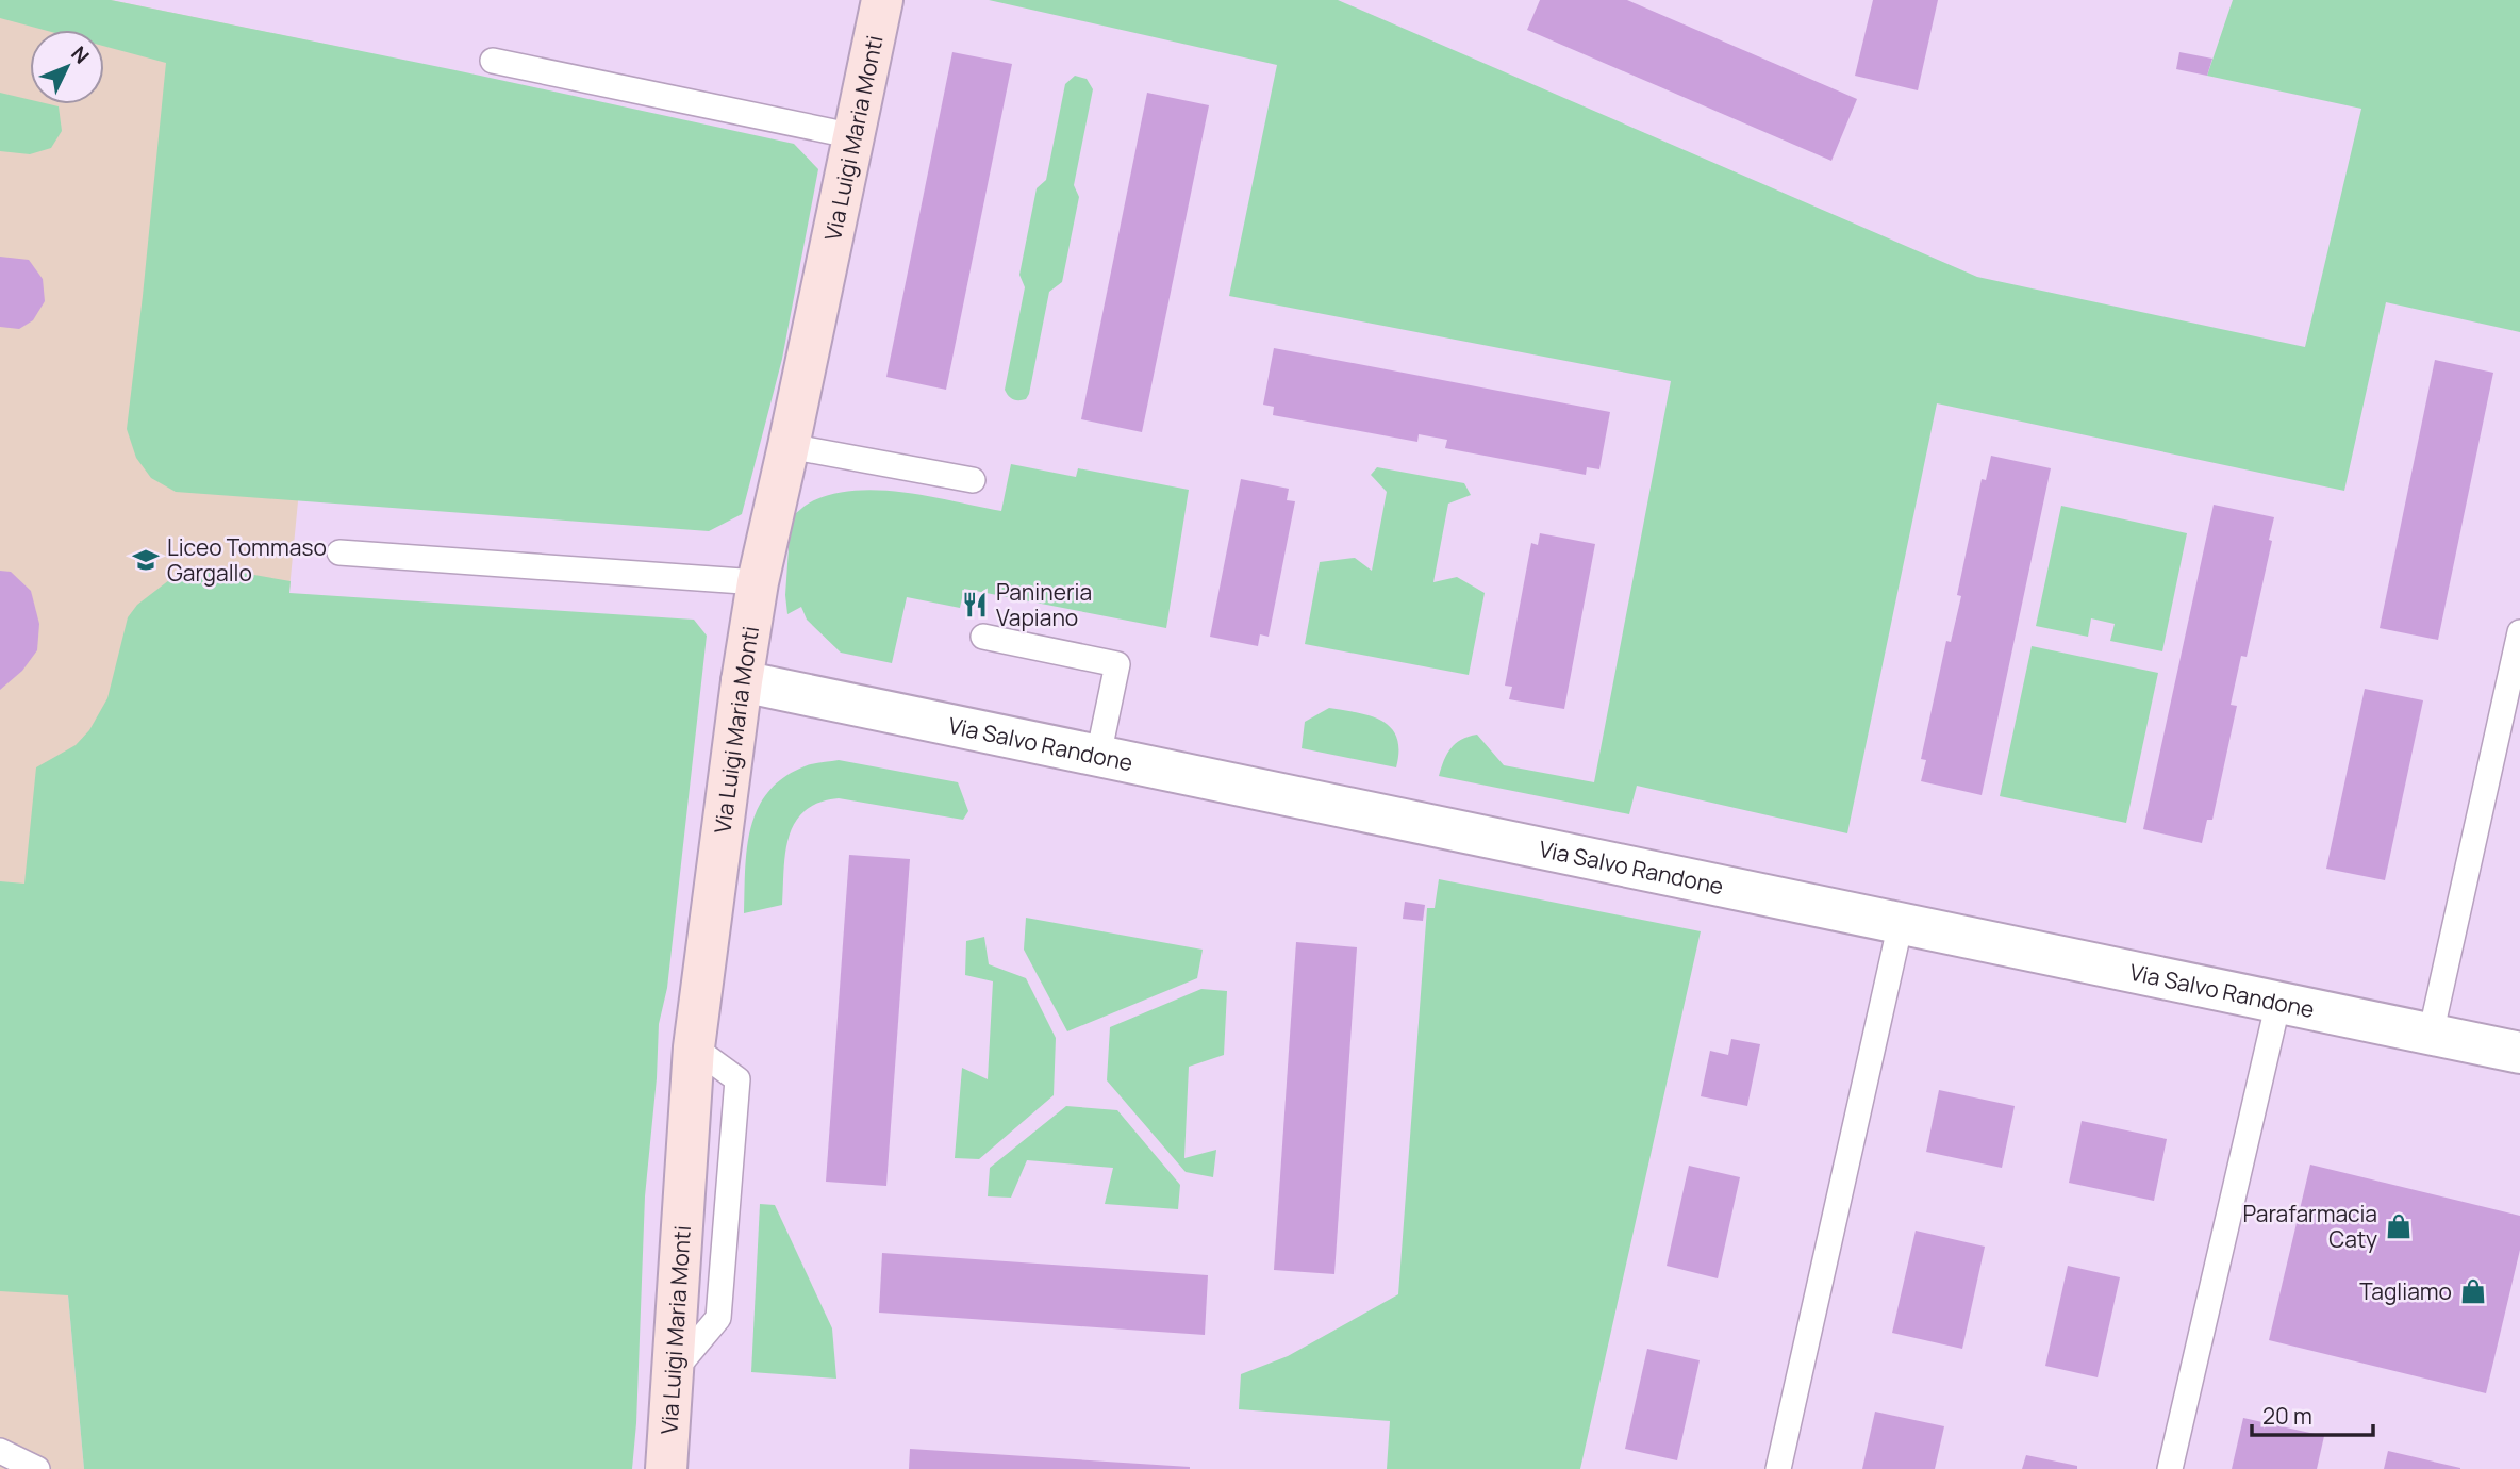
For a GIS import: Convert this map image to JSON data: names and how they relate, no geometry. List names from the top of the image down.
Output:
{
  "streets": {
    "street": ["Via Luigi Maria Monti", "Via Salvo Randone"]
  },
  "crossings": [
    ["Via Luigi Maria Monti", "Via Salvo Randone"]
  ],
  "places": {
    "school or university": ["Liceo Tommaso Gargallo"],
    "restaurant": ["Panineria Vapiano"],
    "shop": ["Parafarmacia Caty", "Tagliamo"]
  },
  "scale_bar": "20 m",
  "north": "top right"
}
